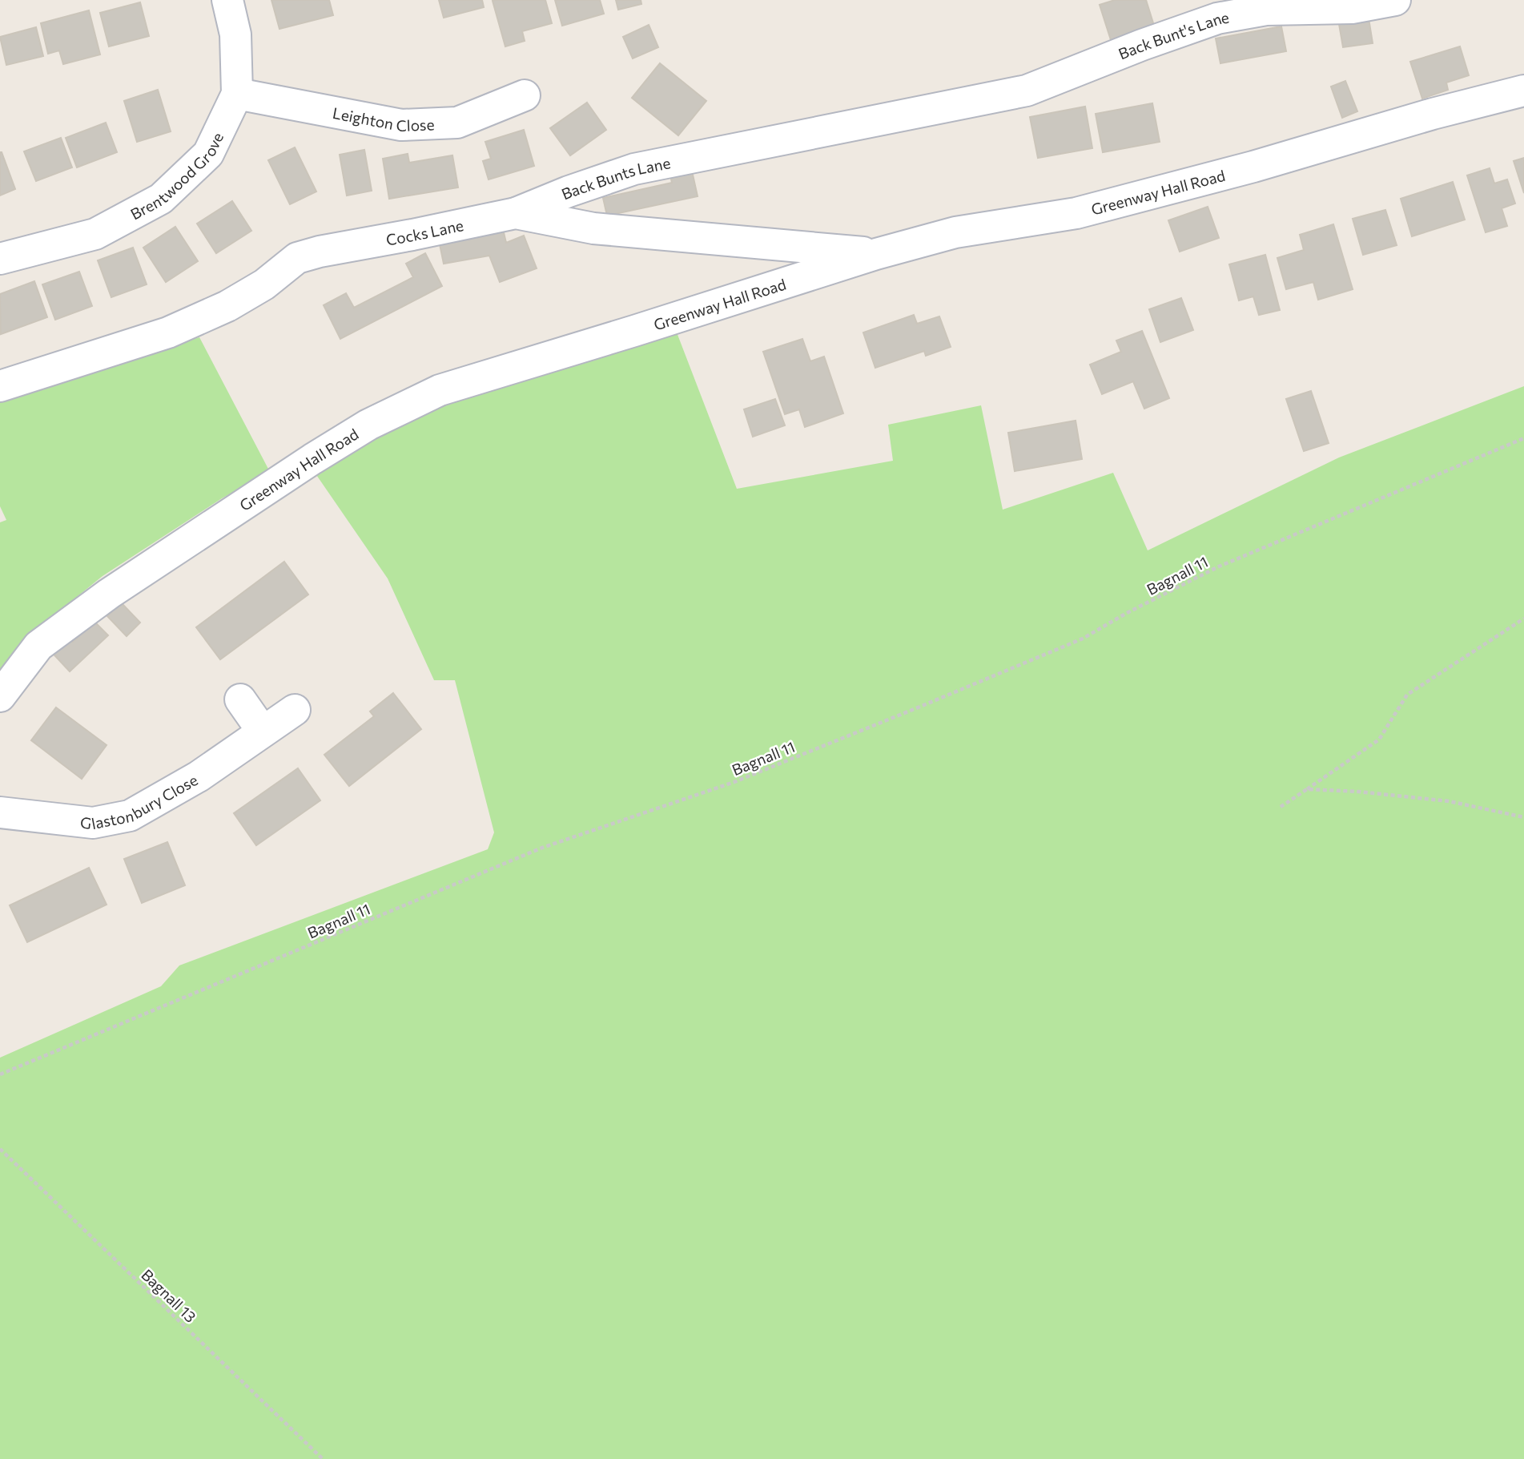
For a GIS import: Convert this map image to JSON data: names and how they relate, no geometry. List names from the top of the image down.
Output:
{
  "streets": {
    "street": [
      "Back Bunt's Lane",
      "Leighton Close",
      "Brentwood Grove",
      "Back Bunts Lane",
      "Greenway Hall Road",
      "Cocks Lane",
      "Glastonbury Close"
    ],
    "path": ["Bagnall 11", "Bagnall 13"]
  },
  "crossings": [
    ["Back Bunt's Lane", "Back Bunts Lane"],
    ["Leighton Close", "Brentwood Grove"],
    ["Back Bunts Lane", "Cocks Lane"],
    ["Greenway Hall Road", "Cocks Lane"]
  ]
}
